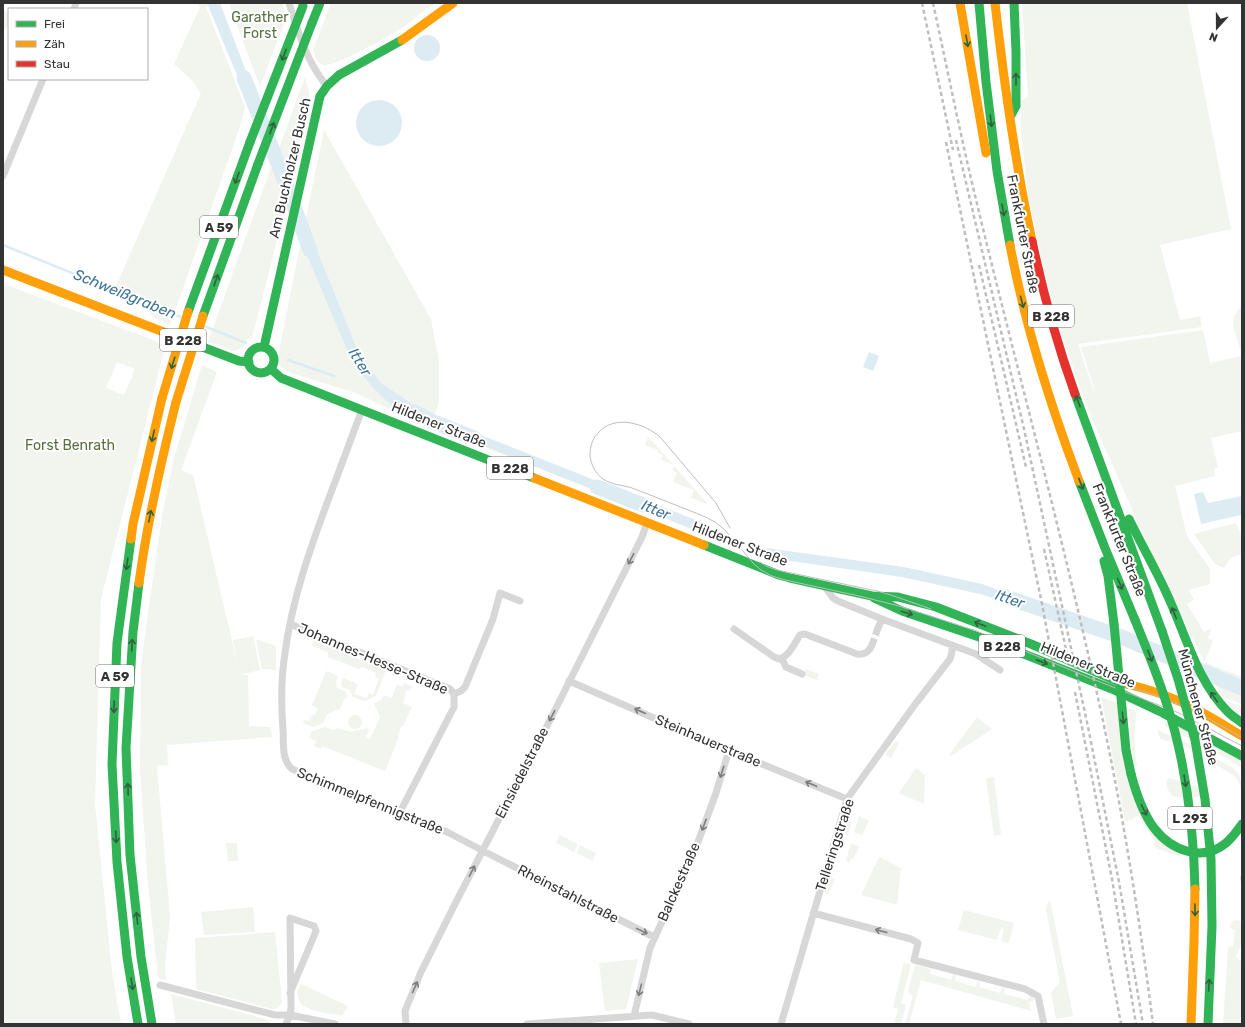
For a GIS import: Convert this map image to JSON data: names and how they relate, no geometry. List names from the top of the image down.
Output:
{
  "streets": {
    "main road": [
      "Am Buchholzer Busch",
      "A 59",
      "Frankfurter Straße",
      "B 228",
      "Hildener Straße",
      "Münchener Straße",
      "L 293"
    ],
    "street": [
      "Johannes-Hesse-Straße",
      "Steinhauerstraße",
      "Einsiedelstraße",
      "Schimmelpfennigstraße",
      "Telleringstraße",
      "Balckestraße",
      "Rheinstahlstraße"
    ]
  },
  "crossings": [
    ["Am Buchholzer Busch", "B 228"],
    ["Am Buchholzer Busch", "Hildener Straße"],
    ["Frankfurter Straße", "B 228"],
    ["Frankfurter Straße", "Münchener Straße"],
    ["B 228", "Hildener Straße"],
    ["B 228", "Münchener Straße"],
    ["Hildener Straße", "Einsiedelstraße"],
    ["Hildener Straße", "Schimmelpfennigstraße"],
    ["Johannes-Hesse-Straße", "Schimmelpfennigstraße"],
    ["Steinhauerstraße", "Einsiedelstraße"],
    ["Steinhauerstraße", "Telleringstraße"],
    ["Steinhauerstraße", "Balckestraße"],
    ["Einsiedelstraße", "Schimmelpfennigstraße"],
    ["Einsiedelstraße", "Rheinstahlstraße"],
    ["Schimmelpfennigstraße", "Rheinstahlstraße"],
    ["Balckestraße", "Rheinstahlstraße"]
  ],
  "one_way": ["Steinhauerstraße", "Balckestraße", "Rheinstahlstraße"],
  "water": ["Schweißgraben", "Itter"],
  "parks": ["Garather Forst", "Forst Benrath"],
  "legend": ["Frei", "Zäh", "Stau"],
  "north": "bottom"
}
